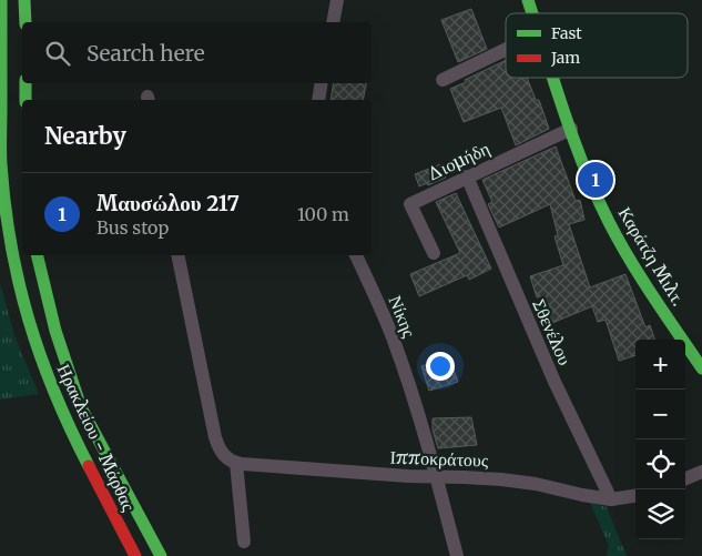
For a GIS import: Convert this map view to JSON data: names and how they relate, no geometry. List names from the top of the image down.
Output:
{
  "streets": {
    "main road": ["Καράτζη Μιλτ.", "Ηρακλείου - Μάρθας"],
    "street": [
      "Διομήδη",
      "Νίκης",
      "Σθενέλου",
      "Ιπποκράτους"
    ]
  },
  "crossings": [
    ["Διομήδη", "Καράτζη Μιλτ."],
    ["Διομήδη", "Σθενέλου"],
    ["Νίκης", "Ιπποκράτους"],
    ["Σθενέλου", "Ιπποκράτους"]
  ],
  "legend": ["Fast", "Jam"],
  "page": {
    "search": "Search here",
    "heading": "Nearby",
    "pins": "1",
    "list": [
      {
        "mark": "1",
        "name": "Μαυσώλου 217",
        "note": "Bus stop",
        "value": "100 m"
      }
    ],
    "map_buttons": ["+", "−"]
  }
}
